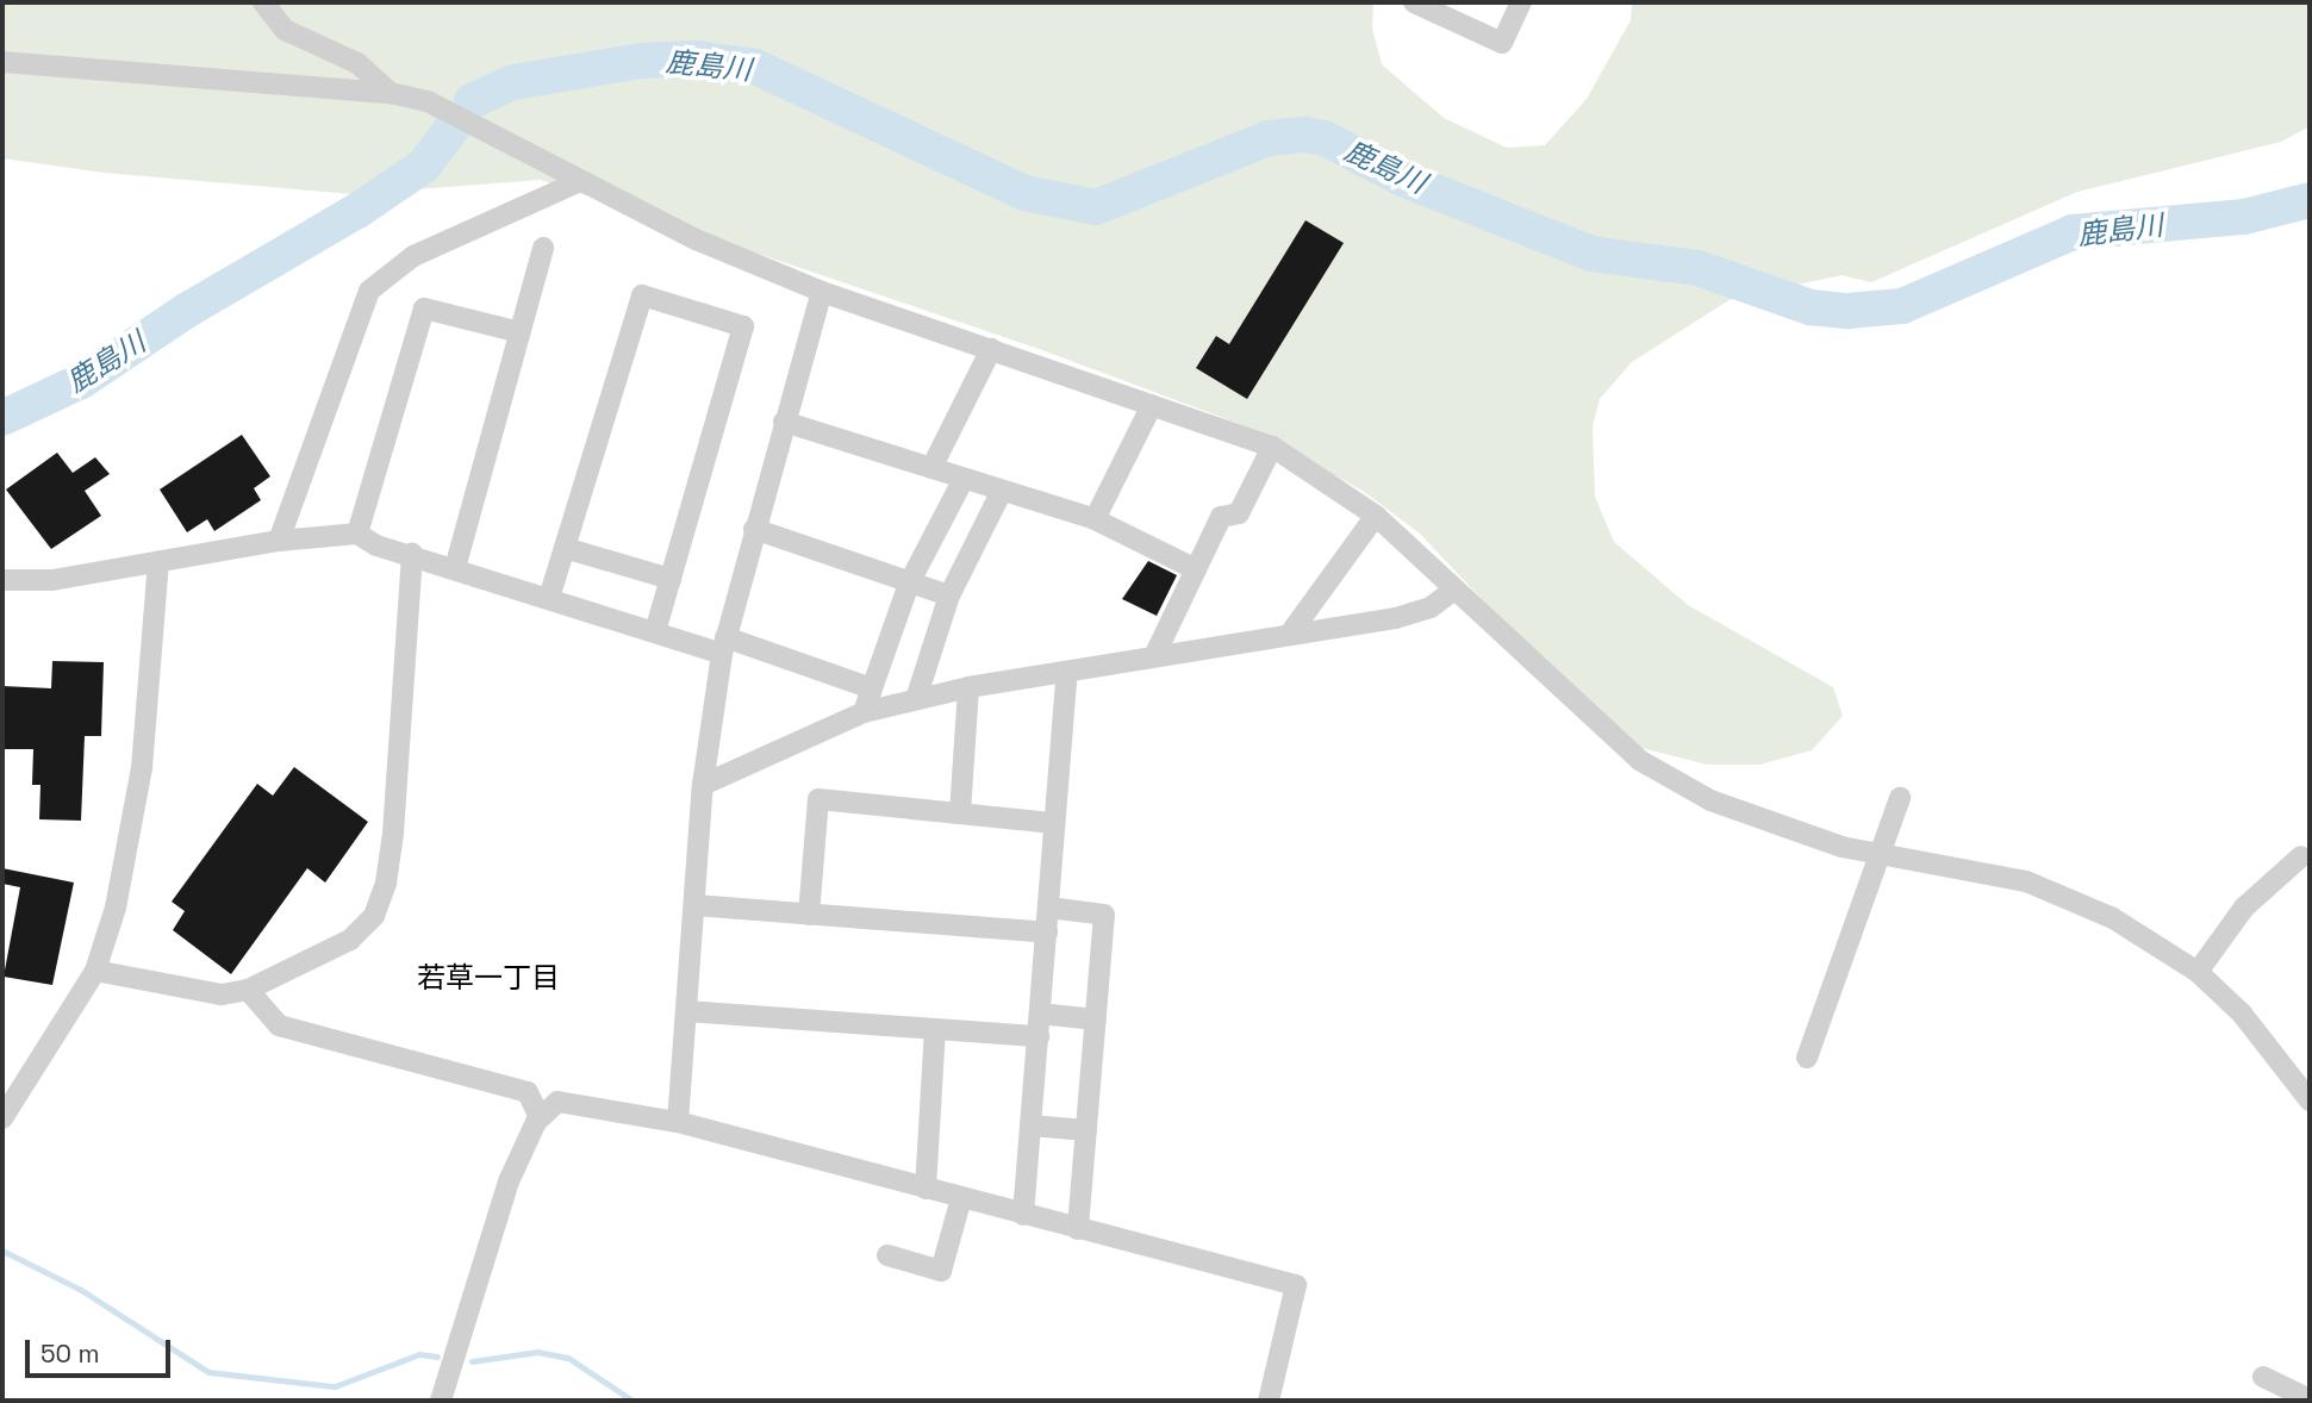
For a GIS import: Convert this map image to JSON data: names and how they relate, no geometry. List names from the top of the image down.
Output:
{
  "districts": ["若草一丁目"],
  "water": ["鹿島川"],
  "scale_bar": "50 m"
}
